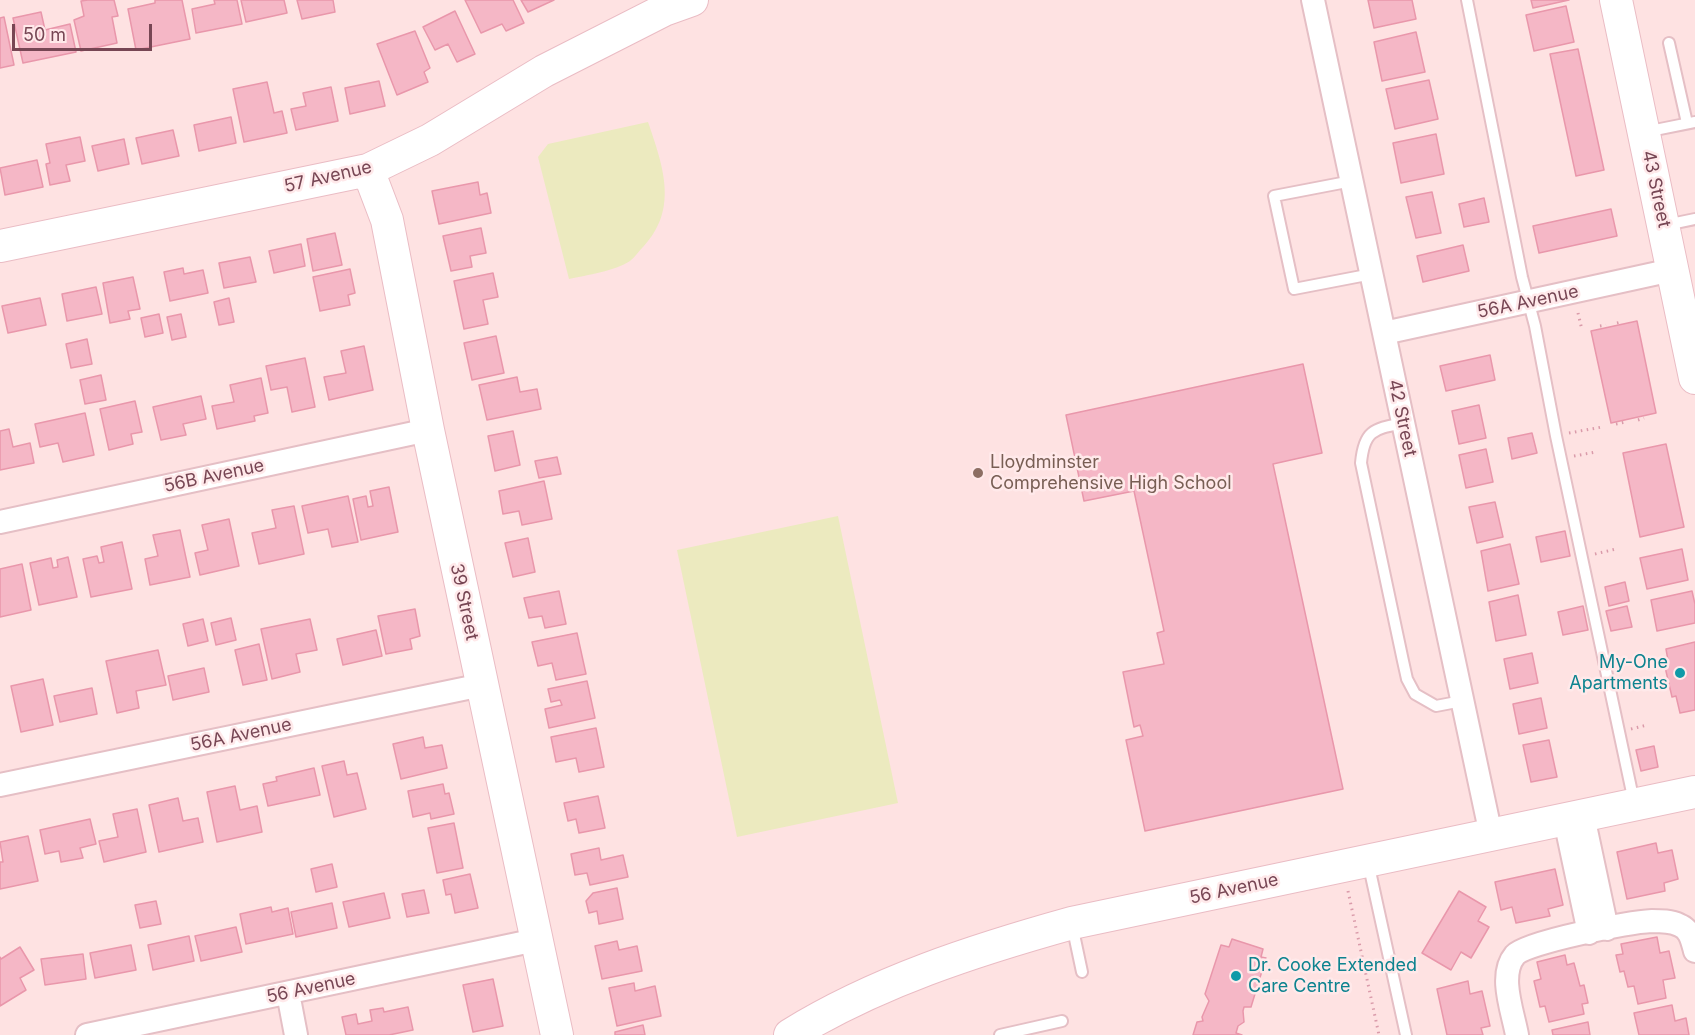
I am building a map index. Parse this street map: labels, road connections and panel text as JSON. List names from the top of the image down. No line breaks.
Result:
{"streets":{"street":["57 Avenue","43 Street","56A Avenue","42 Street","56B Avenue","39 Street","56 Avenue"]},"crossings":[["57 Avenue","39 Street"],["43 Street","56A Avenue"],["56A Avenue","42 Street"],["56A Avenue","39 Street"],["42 Street","56 Avenue"],["56B Avenue","39 Street"],["39 Street","56 Avenue"]],"places":["Lloydminster Comprehensive High School","My-One Apartments","Dr. Cooke Extended Care Centre"],"scale_bar":"50 m"}
